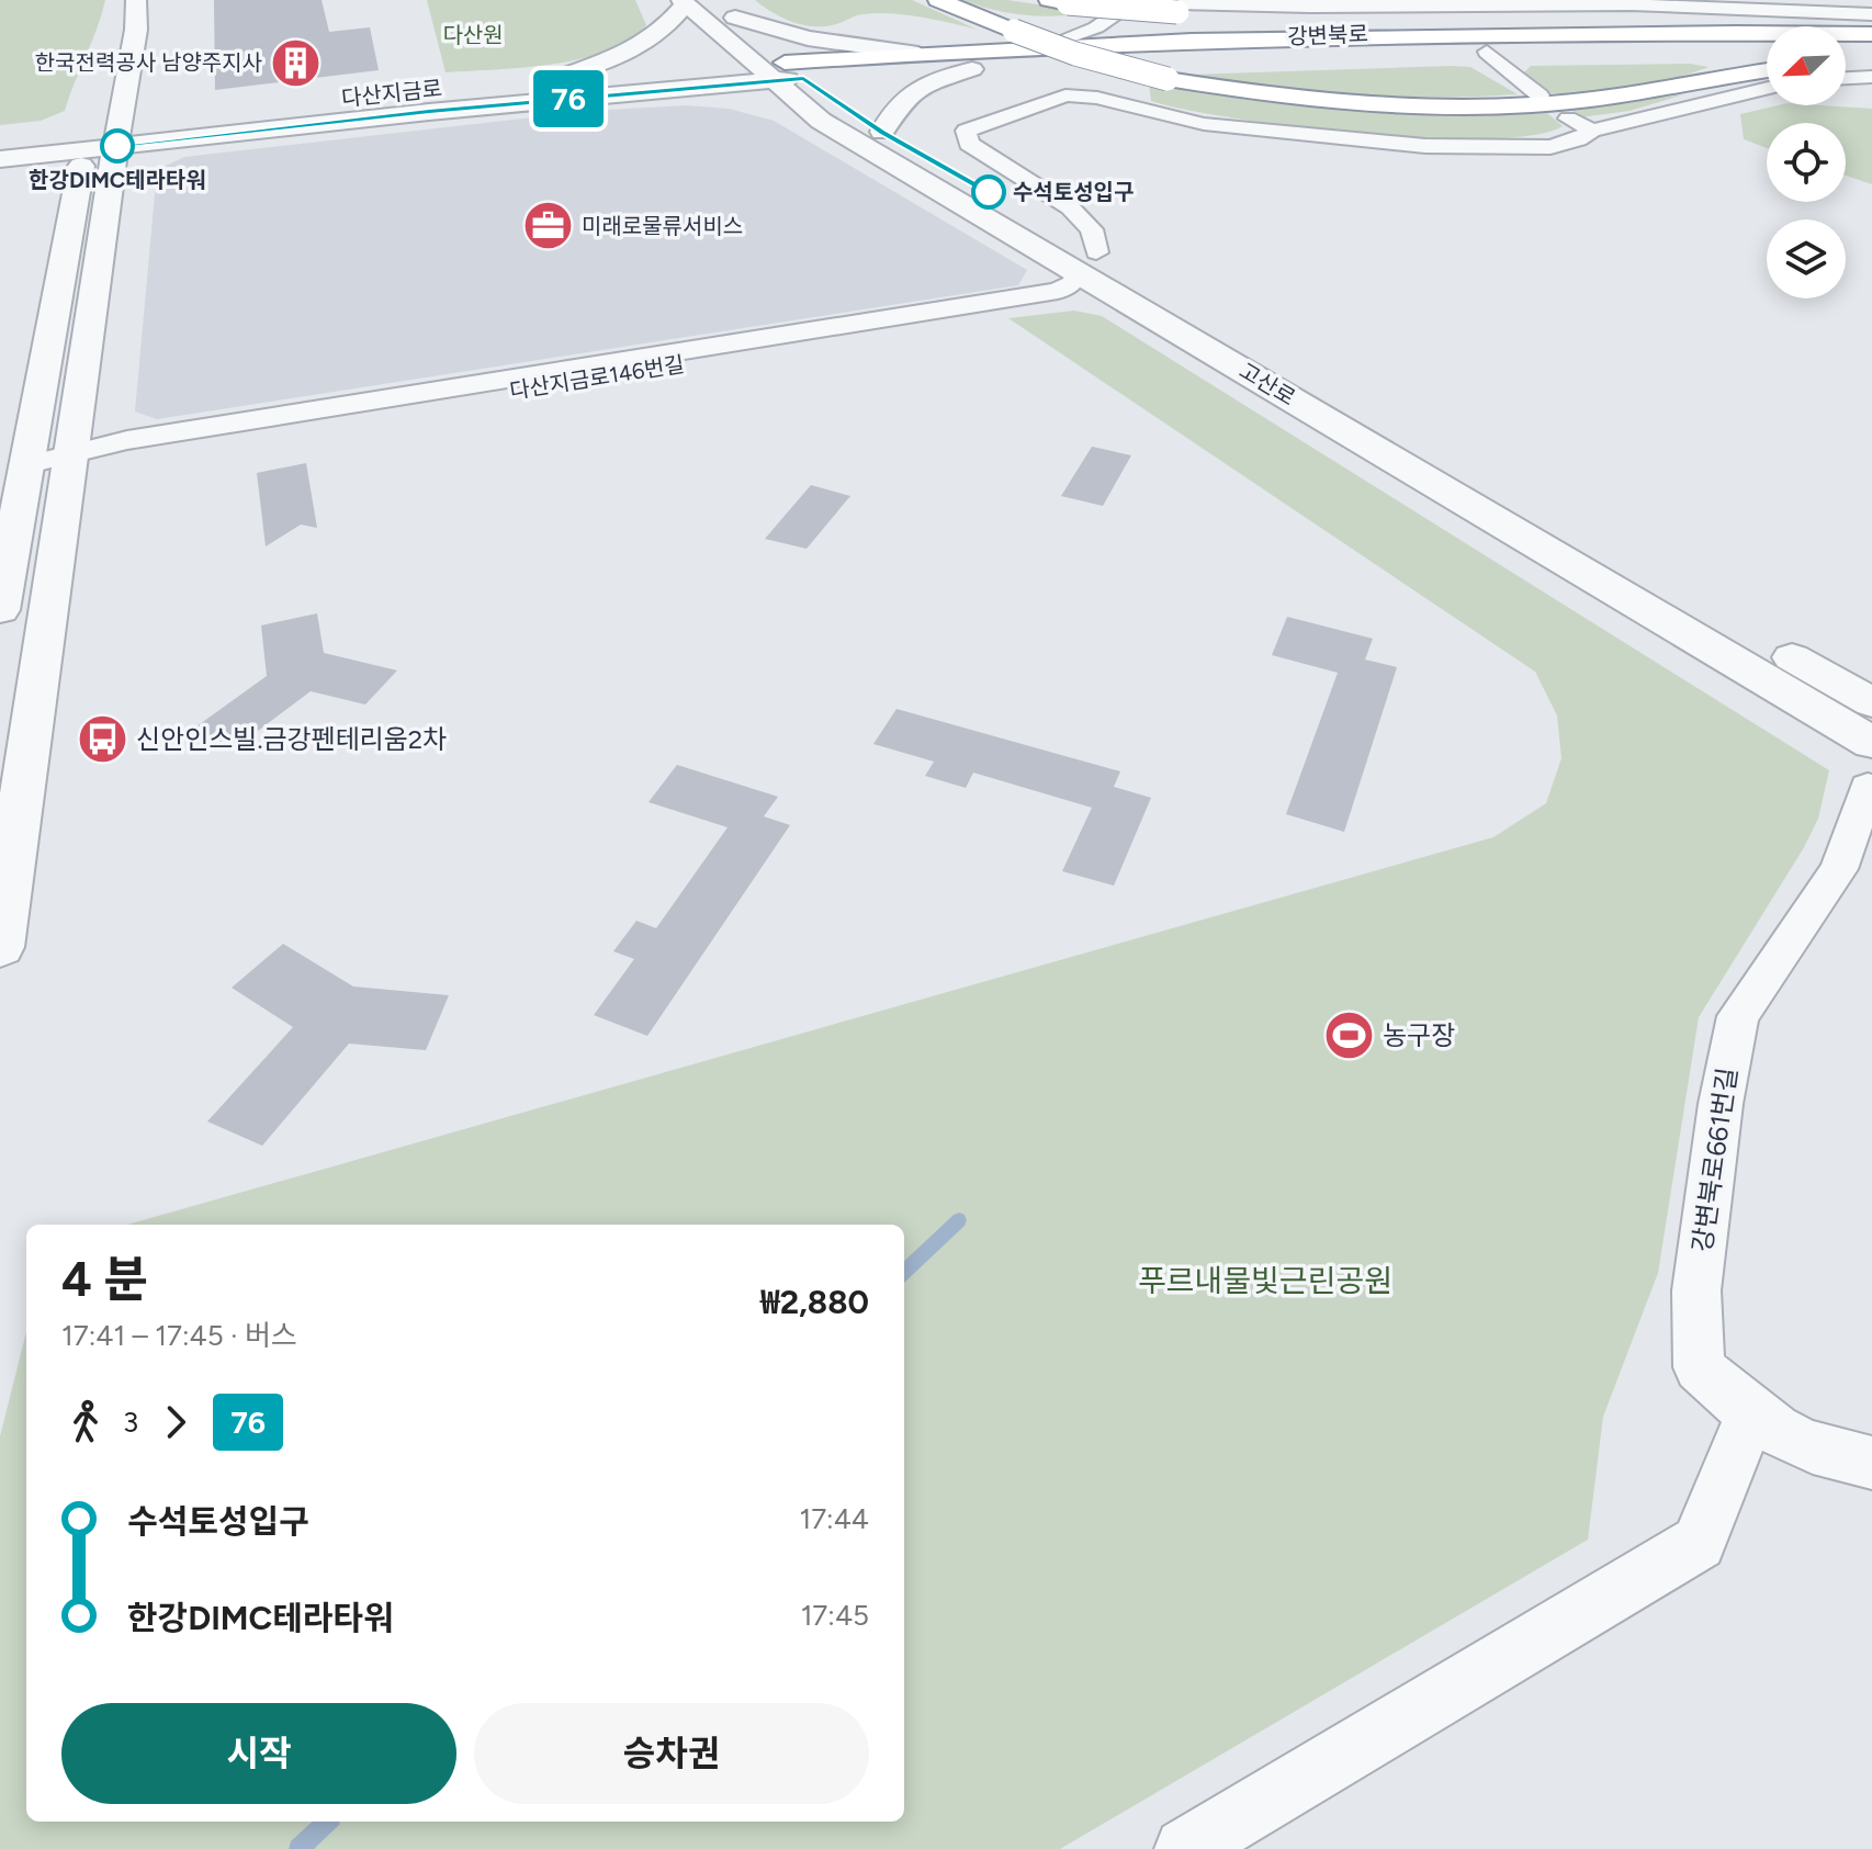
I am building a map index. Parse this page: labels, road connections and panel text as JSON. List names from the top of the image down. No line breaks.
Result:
{"streets":{"highway":["강변북로"],"street":["다산지금로","다산지금로146번길","고산로","강변북로661번길"]},"crossings":[["강변북로","다산지금로"],["강변북로","고산로"],["다산지금로","고산로"],["다산지금로146번길","고산로"]],"parks":["다산원","푸르내물빛근린공원"],"places":{"building":["한국전력공사 남양주지사"],"other":["한강DIMC테라타워","수석토성입구"],"office":["미래로물류서비스"],"bus stop":["신안인스빌.금강펜테리움2차"],"sports":["농구장"]},"lines":["bus line 76"],"north":"bottom left","page":{"on_map":"76","heading":["4 분","17:41 – 17:45 · 버스","₩2,880"],"legs":["3","76"],"list":[{"name":"수석토성입구","value":"17:44"},{"name":"한강DIMC테라타워","value":"17:45"}],"buttons":["시작","승차권"]}}
